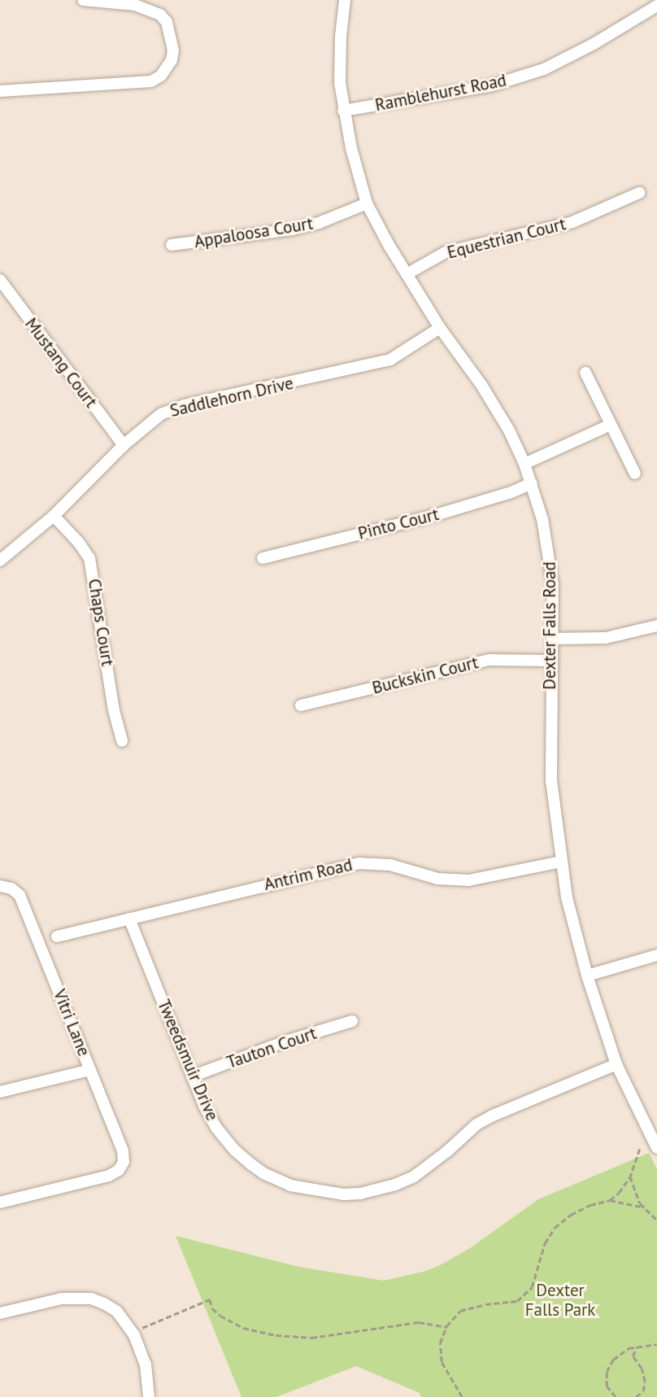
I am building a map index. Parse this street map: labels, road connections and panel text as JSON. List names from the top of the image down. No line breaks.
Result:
{"streets":{"street":["Ramblehurst Road","Appaloosa Court","Equestrian Court","Mustang Court","Saddlehorn Drive","Pinto Court","Chaps Court","Dexter Falls Road","Buckskin Court","Antrim Road","Vitri Lane","Tauton Court","Tweedsmuir Drive"]},"crossings":[["Ramblehurst Road","Dexter Falls Road"],["Appaloosa Court","Dexter Falls Road"],["Equestrian Court","Dexter Falls Road"],["Mustang Court","Saddlehorn Drive"],["Saddlehorn Drive","Chaps Court"],["Saddlehorn Drive","Dexter Falls Road"],["Pinto Court","Dexter Falls Road"],["Dexter Falls Road","Buckskin Court"],["Dexter Falls Road","Antrim Road"],["Dexter Falls Road","Tweedsmuir Drive"],["Antrim Road","Tweedsmuir Drive"],["Tauton Court","Tweedsmuir Drive"]],"parks":["Dexter Falls Park"]}
